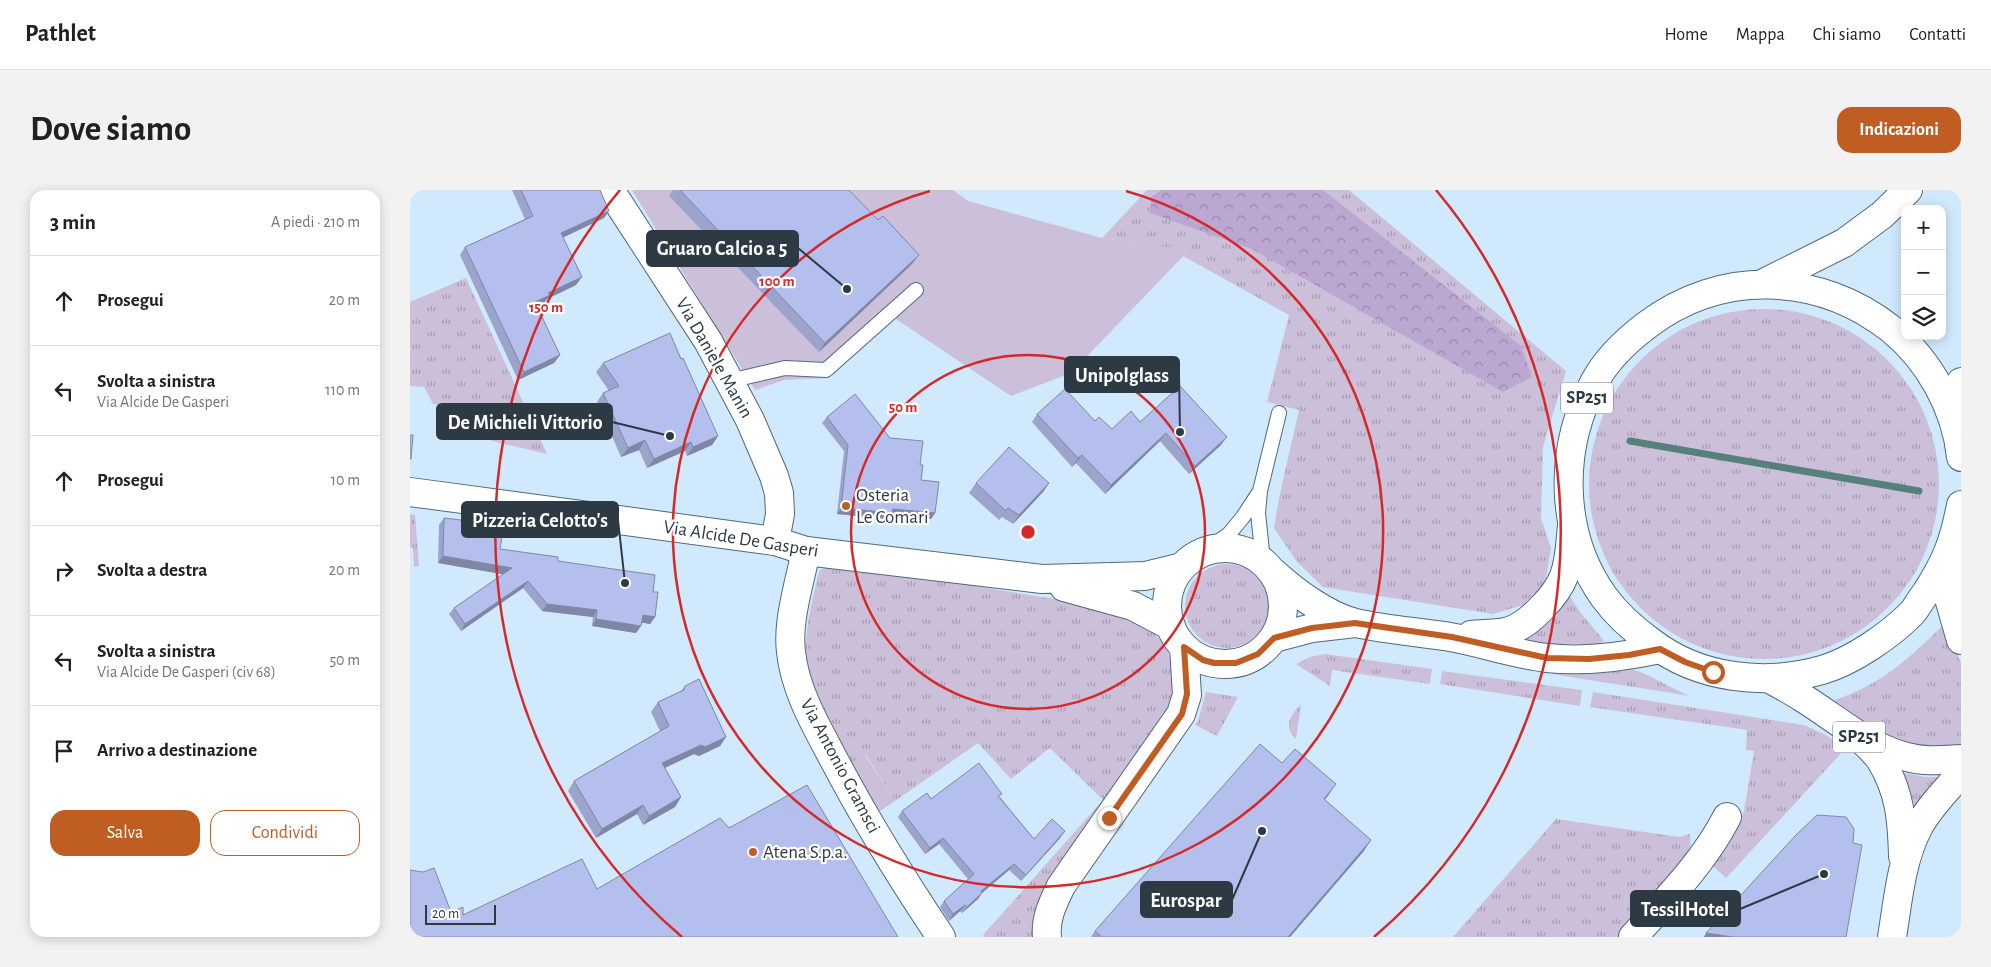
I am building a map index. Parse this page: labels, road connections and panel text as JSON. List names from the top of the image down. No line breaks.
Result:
{"streets":{"main road":["Via Daniele Manin","SP251","Via Alcide De Gasperi","Via Antonio Gramsci"]},"crossings":[["Via Daniele Manin","Via Alcide De Gasperi"],["Via Alcide De Gasperi","Via Antonio Gramsci"]],"places":["Gruaro Calcio a 5","Unipolglass","De Michieli Vittorio","Osteria Le Comari","Pizzeria Celotto's","Eurospar","Atena S.p.a.","TessilHotel"],"scale_bar":"20 m","page":{"header":"Pathlet","nav":["Home","Mappa","Chi siamo","Contatti"],"buttons":["Indicazioni",["Salva","Condividi"]],"title":"Dove siamo","heading":["3 min","A piedi · 210 m"],"map_buttons":["+","−"],"list":[["Prosegui","20 m"],["Svolta a sinistra","Via Alcide De Gasperi","110 m"],["Prosegui","10 m"],["Svolta a destra","20 m"],["Svolta a sinistra","Via Alcide De Gasperi (civ 68)","50 m"],"Arrivo a destinazione"],"scale":"20 m"},"rings":["100 m","150 m","50 m"]}
